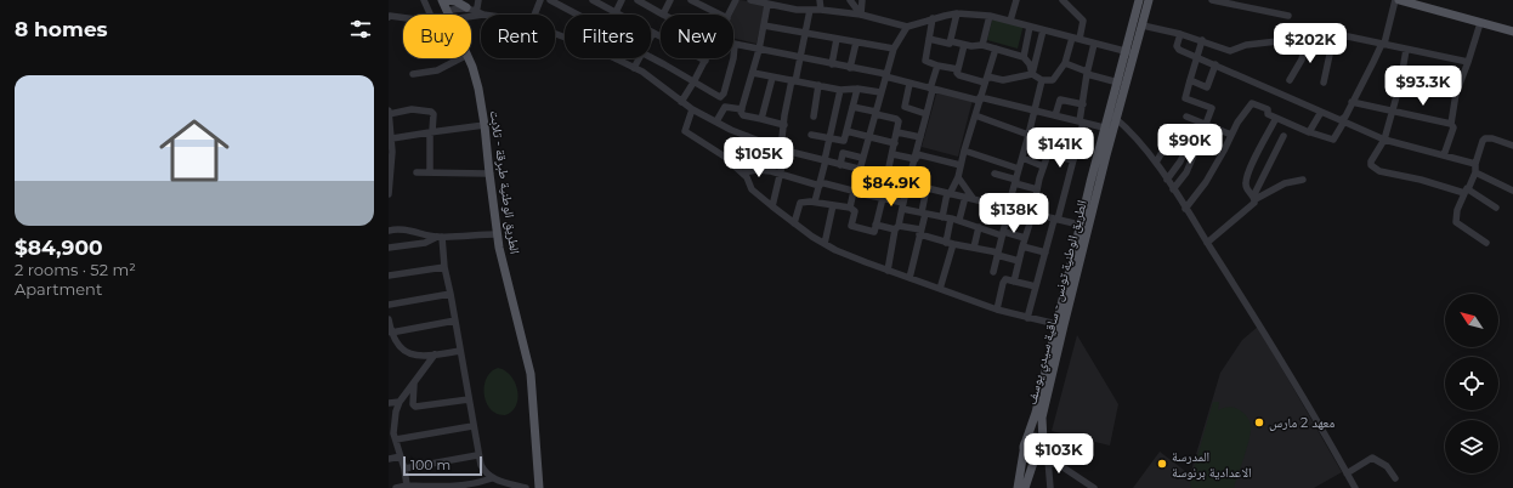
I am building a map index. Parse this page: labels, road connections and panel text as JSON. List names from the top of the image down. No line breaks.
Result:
{"streets":{"main road":["الطريق الوطنية طبرقة - تلابت","الطريق الوطنية تونس - ساقية سيدي يوسف"]},"places":["معهد 2 مارس","المدرسة الاعدادية برنوسة"],"scale_bar":"100 m","north":"top left","page":{"heading":"8 homes","chip":["Buy","Rent","Filters","New"],"price":["$202K","$93.3K","$90K","$141K","$105K","$84.9K","$138K","$103K"],"list":[{"name":"$84,900","note":"2 rooms · 52 m² · Apartment"}],"scale":"100 m"}}
